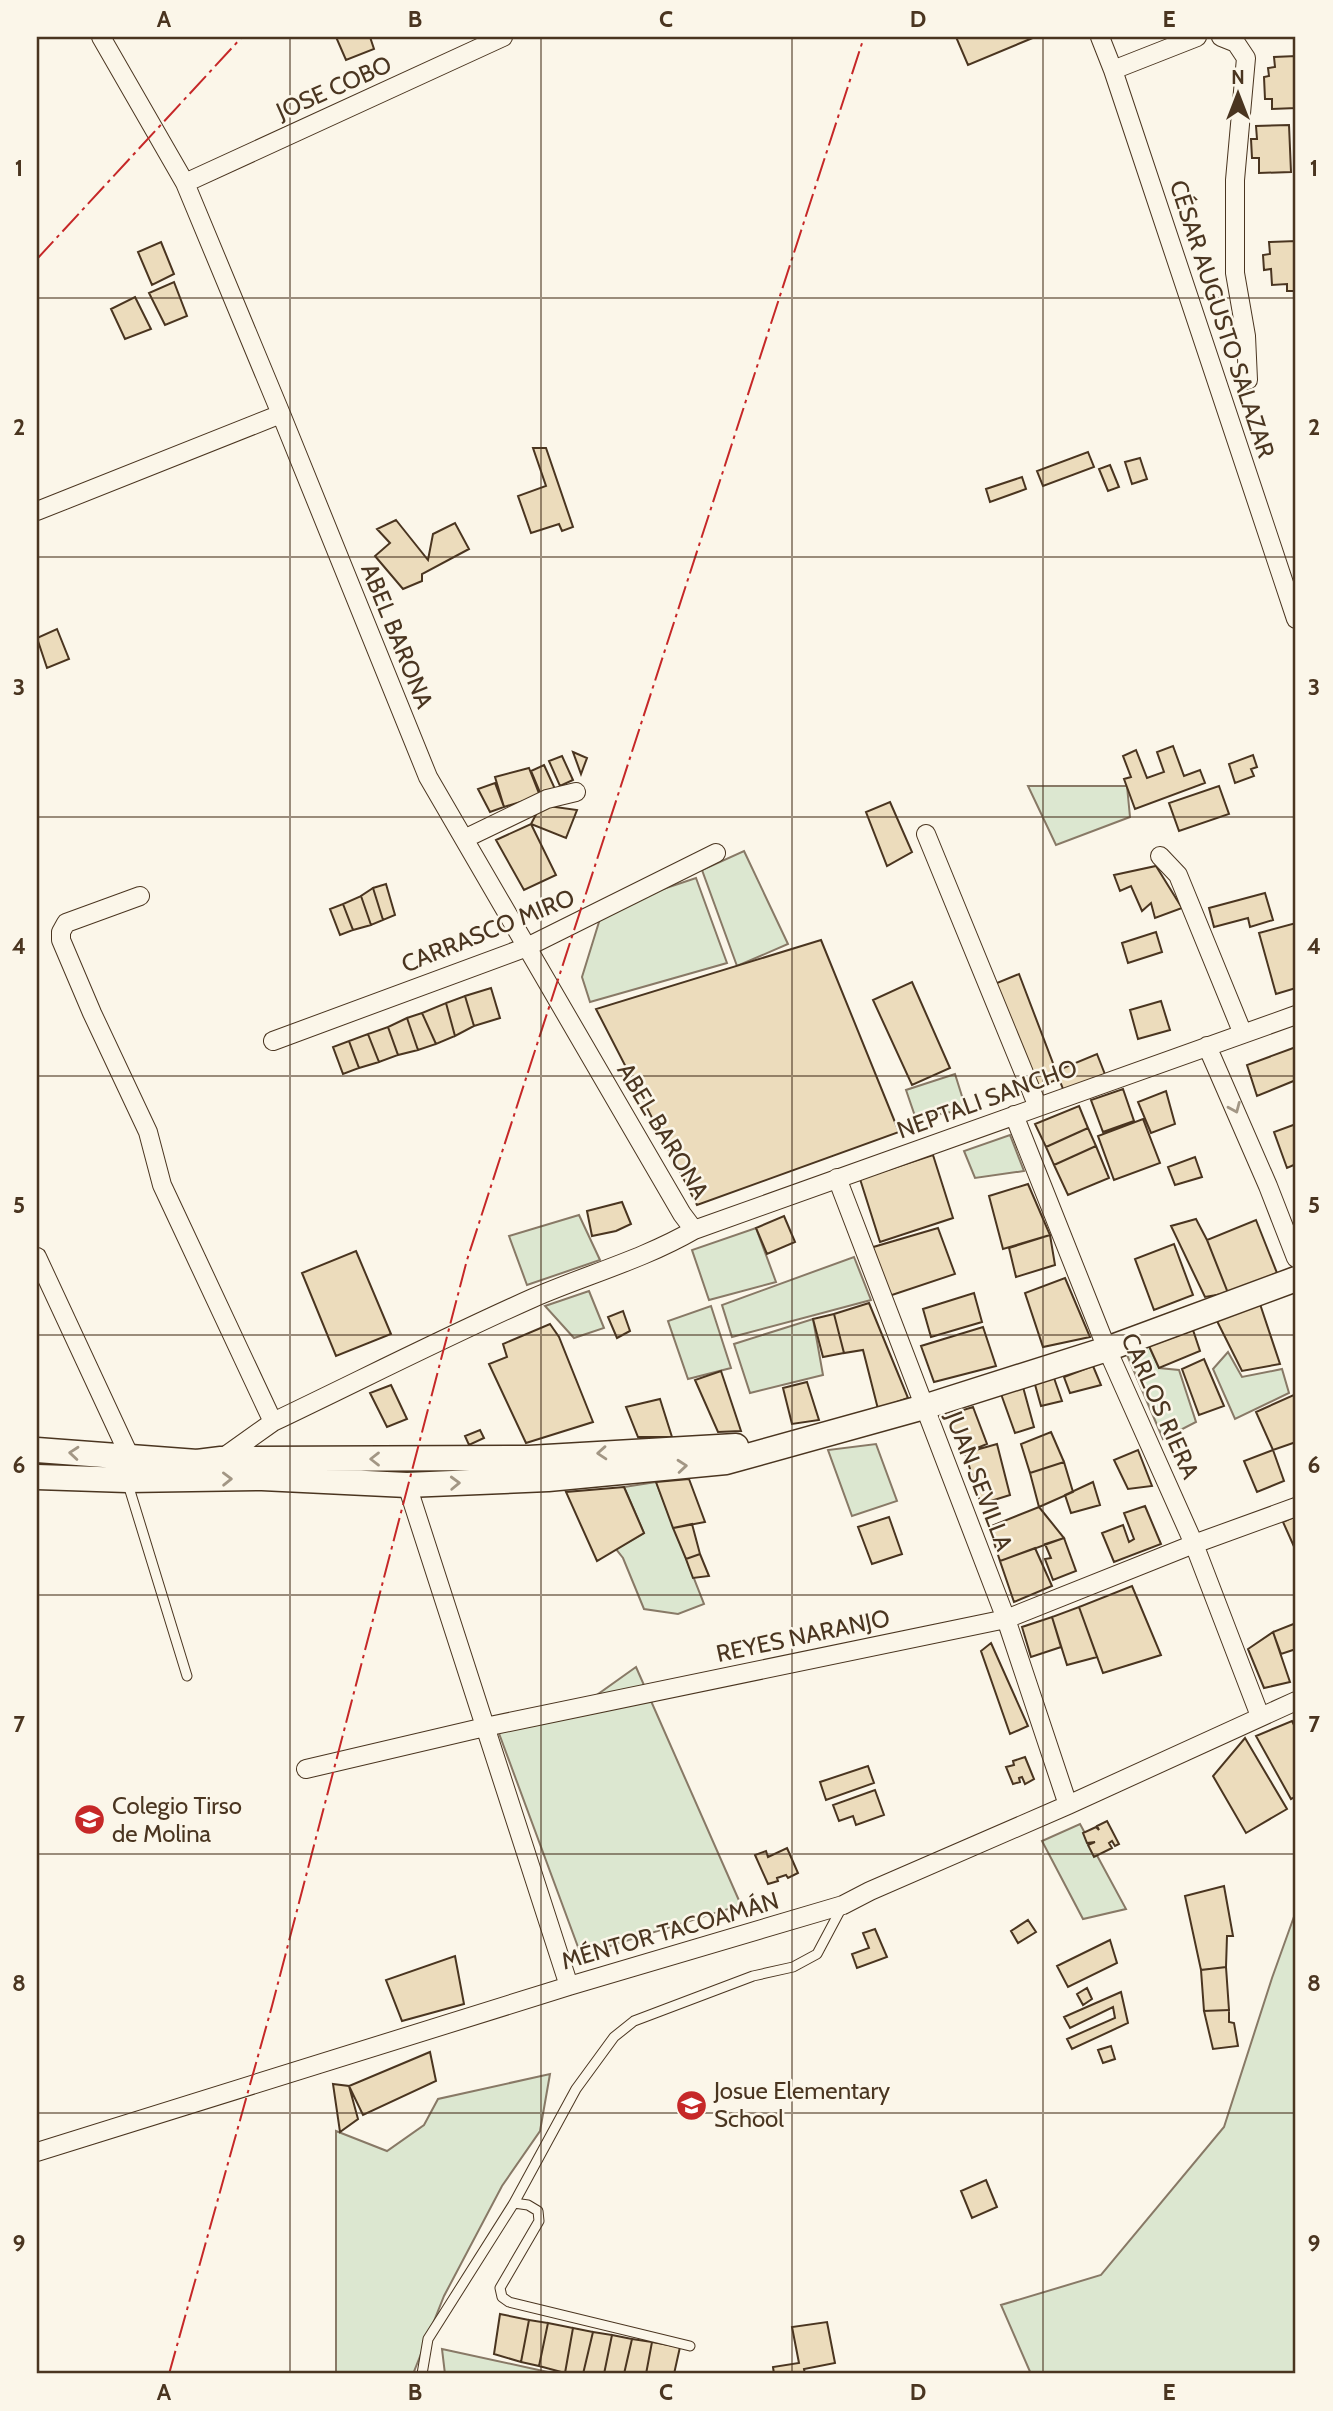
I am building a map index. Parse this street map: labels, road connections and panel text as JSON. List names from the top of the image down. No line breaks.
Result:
{"streets":{"street":["JOSE COBO","CÉSAR AUGUSTO SALAZAR","ABEL BARONA","CARRASCO MIRO","NEPTALI SANCHO","CARLOS RIERA","JUAN SEVILLA","REYES NARANJO","MÉNTOR TACOAMÁN"]},"crossings":[["JOSE COBO","ABEL BARONA"],["ABEL BARONA","CARRASCO MIRO"],["ABEL BARONA","NEPTALI SANCHO"],["NEPTALI SANCHO","CARLOS RIERA"],["NEPTALI SANCHO","JUAN SEVILLA"],["CARLOS RIERA","REYES NARANJO"],["CARLOS RIERA","MÉNTOR TACOAMÁN"],["JUAN SEVILLA","REYES NARANJO"],["JUAN SEVILLA","MÉNTOR TACOAMÁN"]],"places":{"school or university":["Colegio Tirso de Molina","Josue Elementary School"]},"north":"top","grid":{"columns":["A","B","C","D","E"],"rows":["1","2","3","4","5","6","7","8","9"]}}
